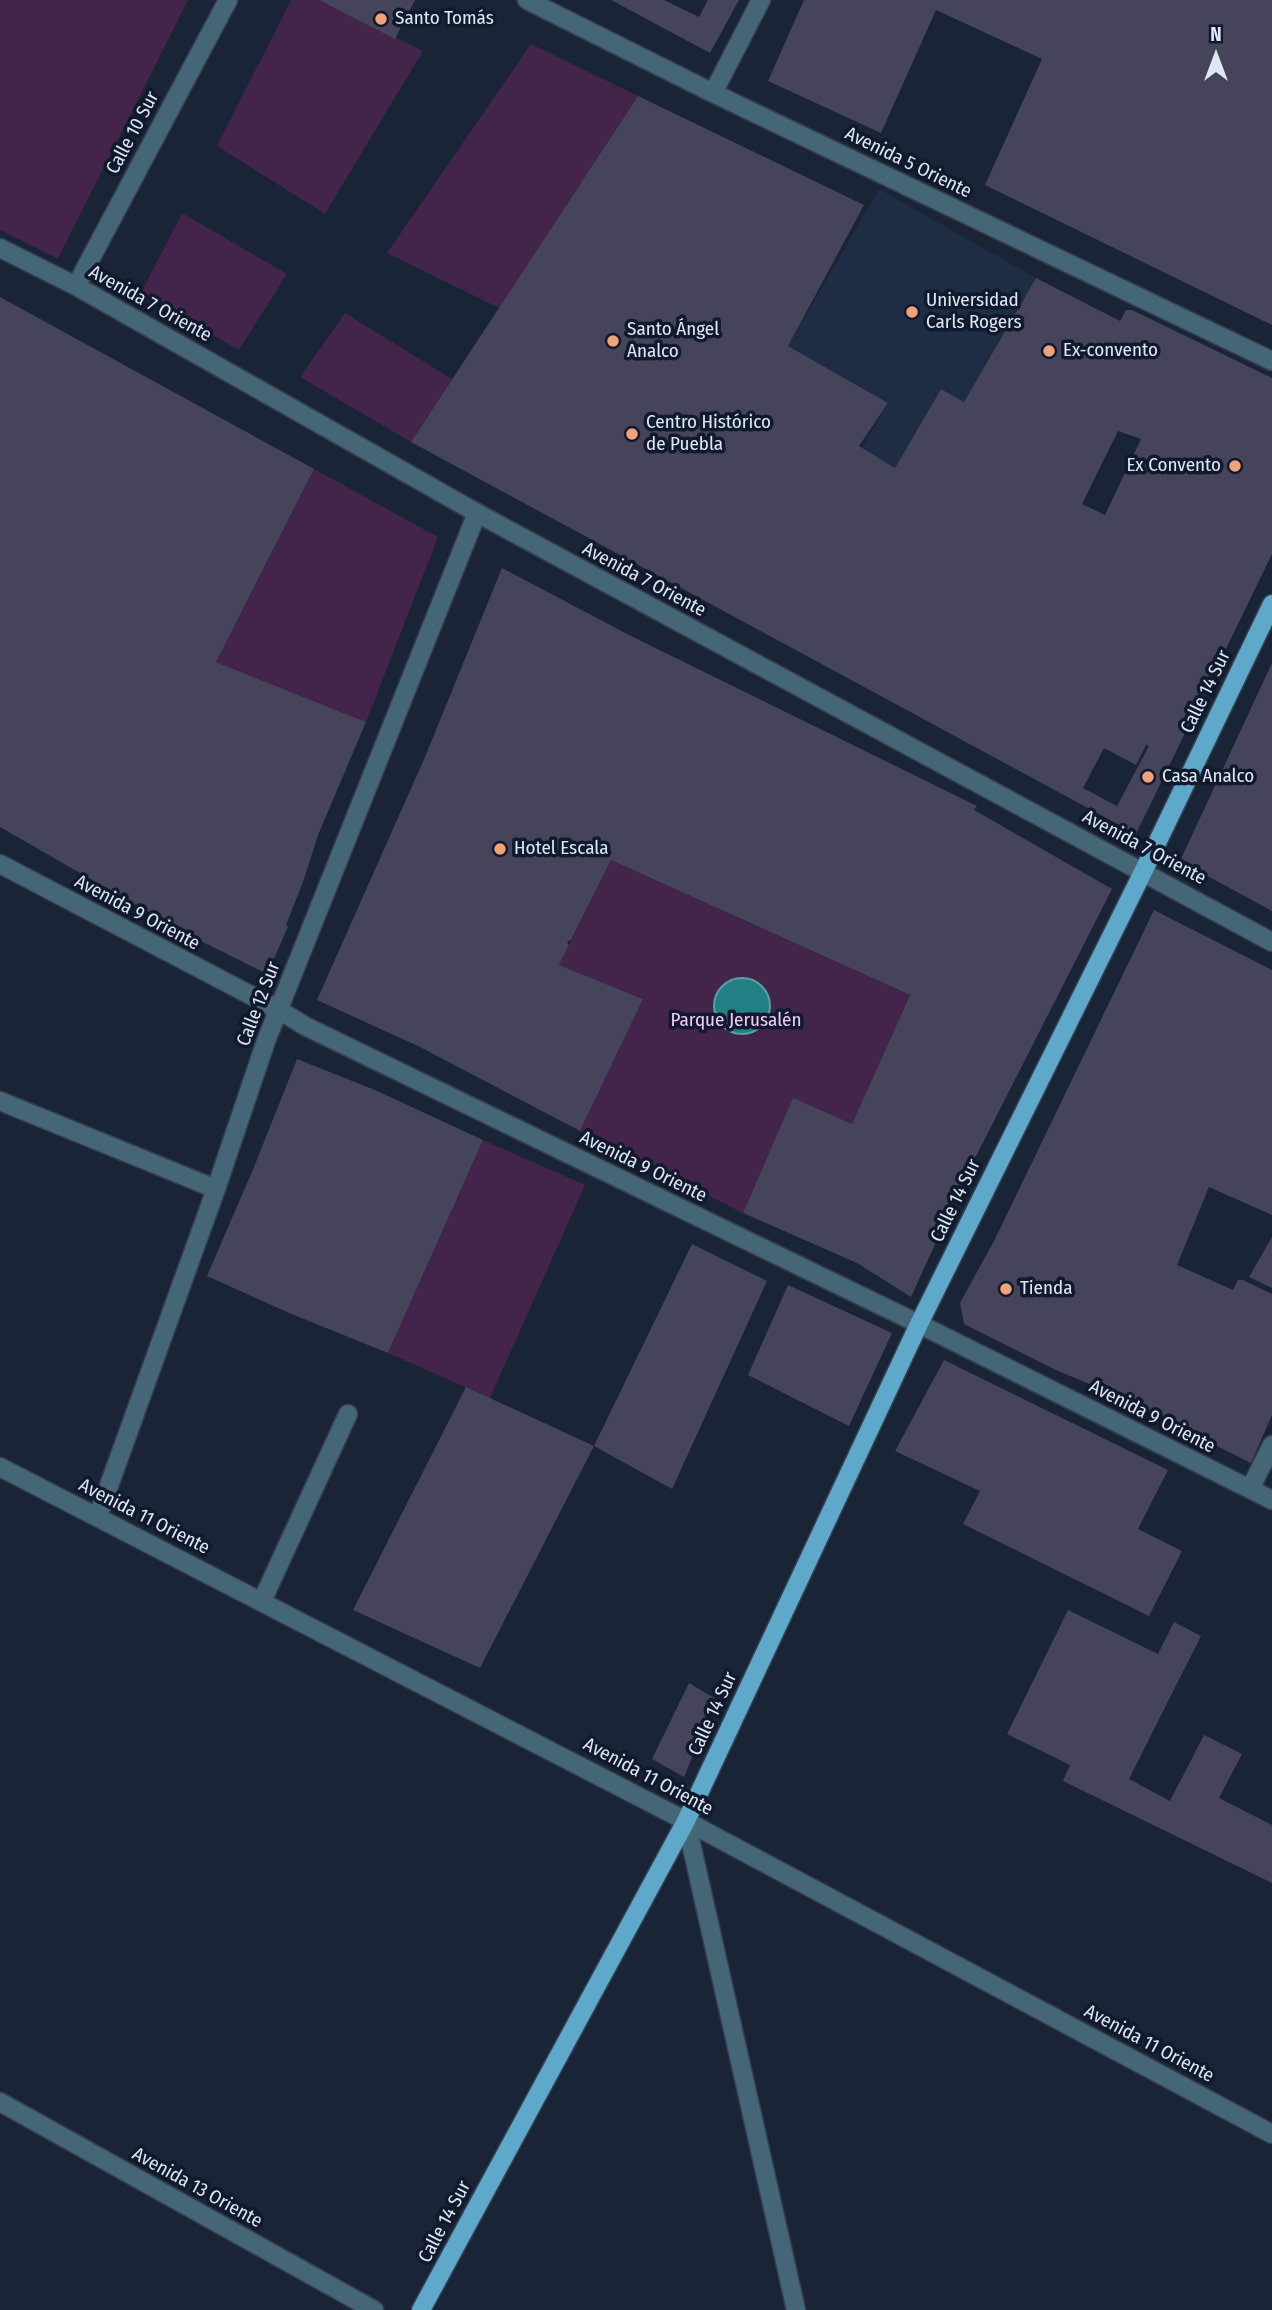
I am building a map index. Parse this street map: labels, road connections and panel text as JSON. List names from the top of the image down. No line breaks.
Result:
{"streets":{"main road":["Calle 14 Sur"],"street":["Calle 10 Sur","Avenida 5 Oriente","Avenida 7 Oriente","Avenida 9 Oriente","Calle 12 Sur","Avenida 11 Oriente","Avenida 13 Oriente"]},"crossings":[["Calle 10 Sur","Avenida 7 Oriente"],["Avenida 7 Oriente","Calle 14 Sur"],["Avenida 7 Oriente","Calle 12 Sur"],["Calle 14 Sur","Avenida 9 Oriente"],["Calle 14 Sur","Avenida 11 Oriente"],["Avenida 9 Oriente","Calle 12 Sur"],["Calle 12 Sur","Avenida 11 Oriente"]],"parks":["Parque Jerusalén"],"places":["Santo Tomás","Universidad Carls Rogers","Santo Ángel Analco","Ex-convento","Centro Histórico de Puebla","Ex Convento","Casa Analco","Hotel Escala","Tienda"],"north":"top"}
